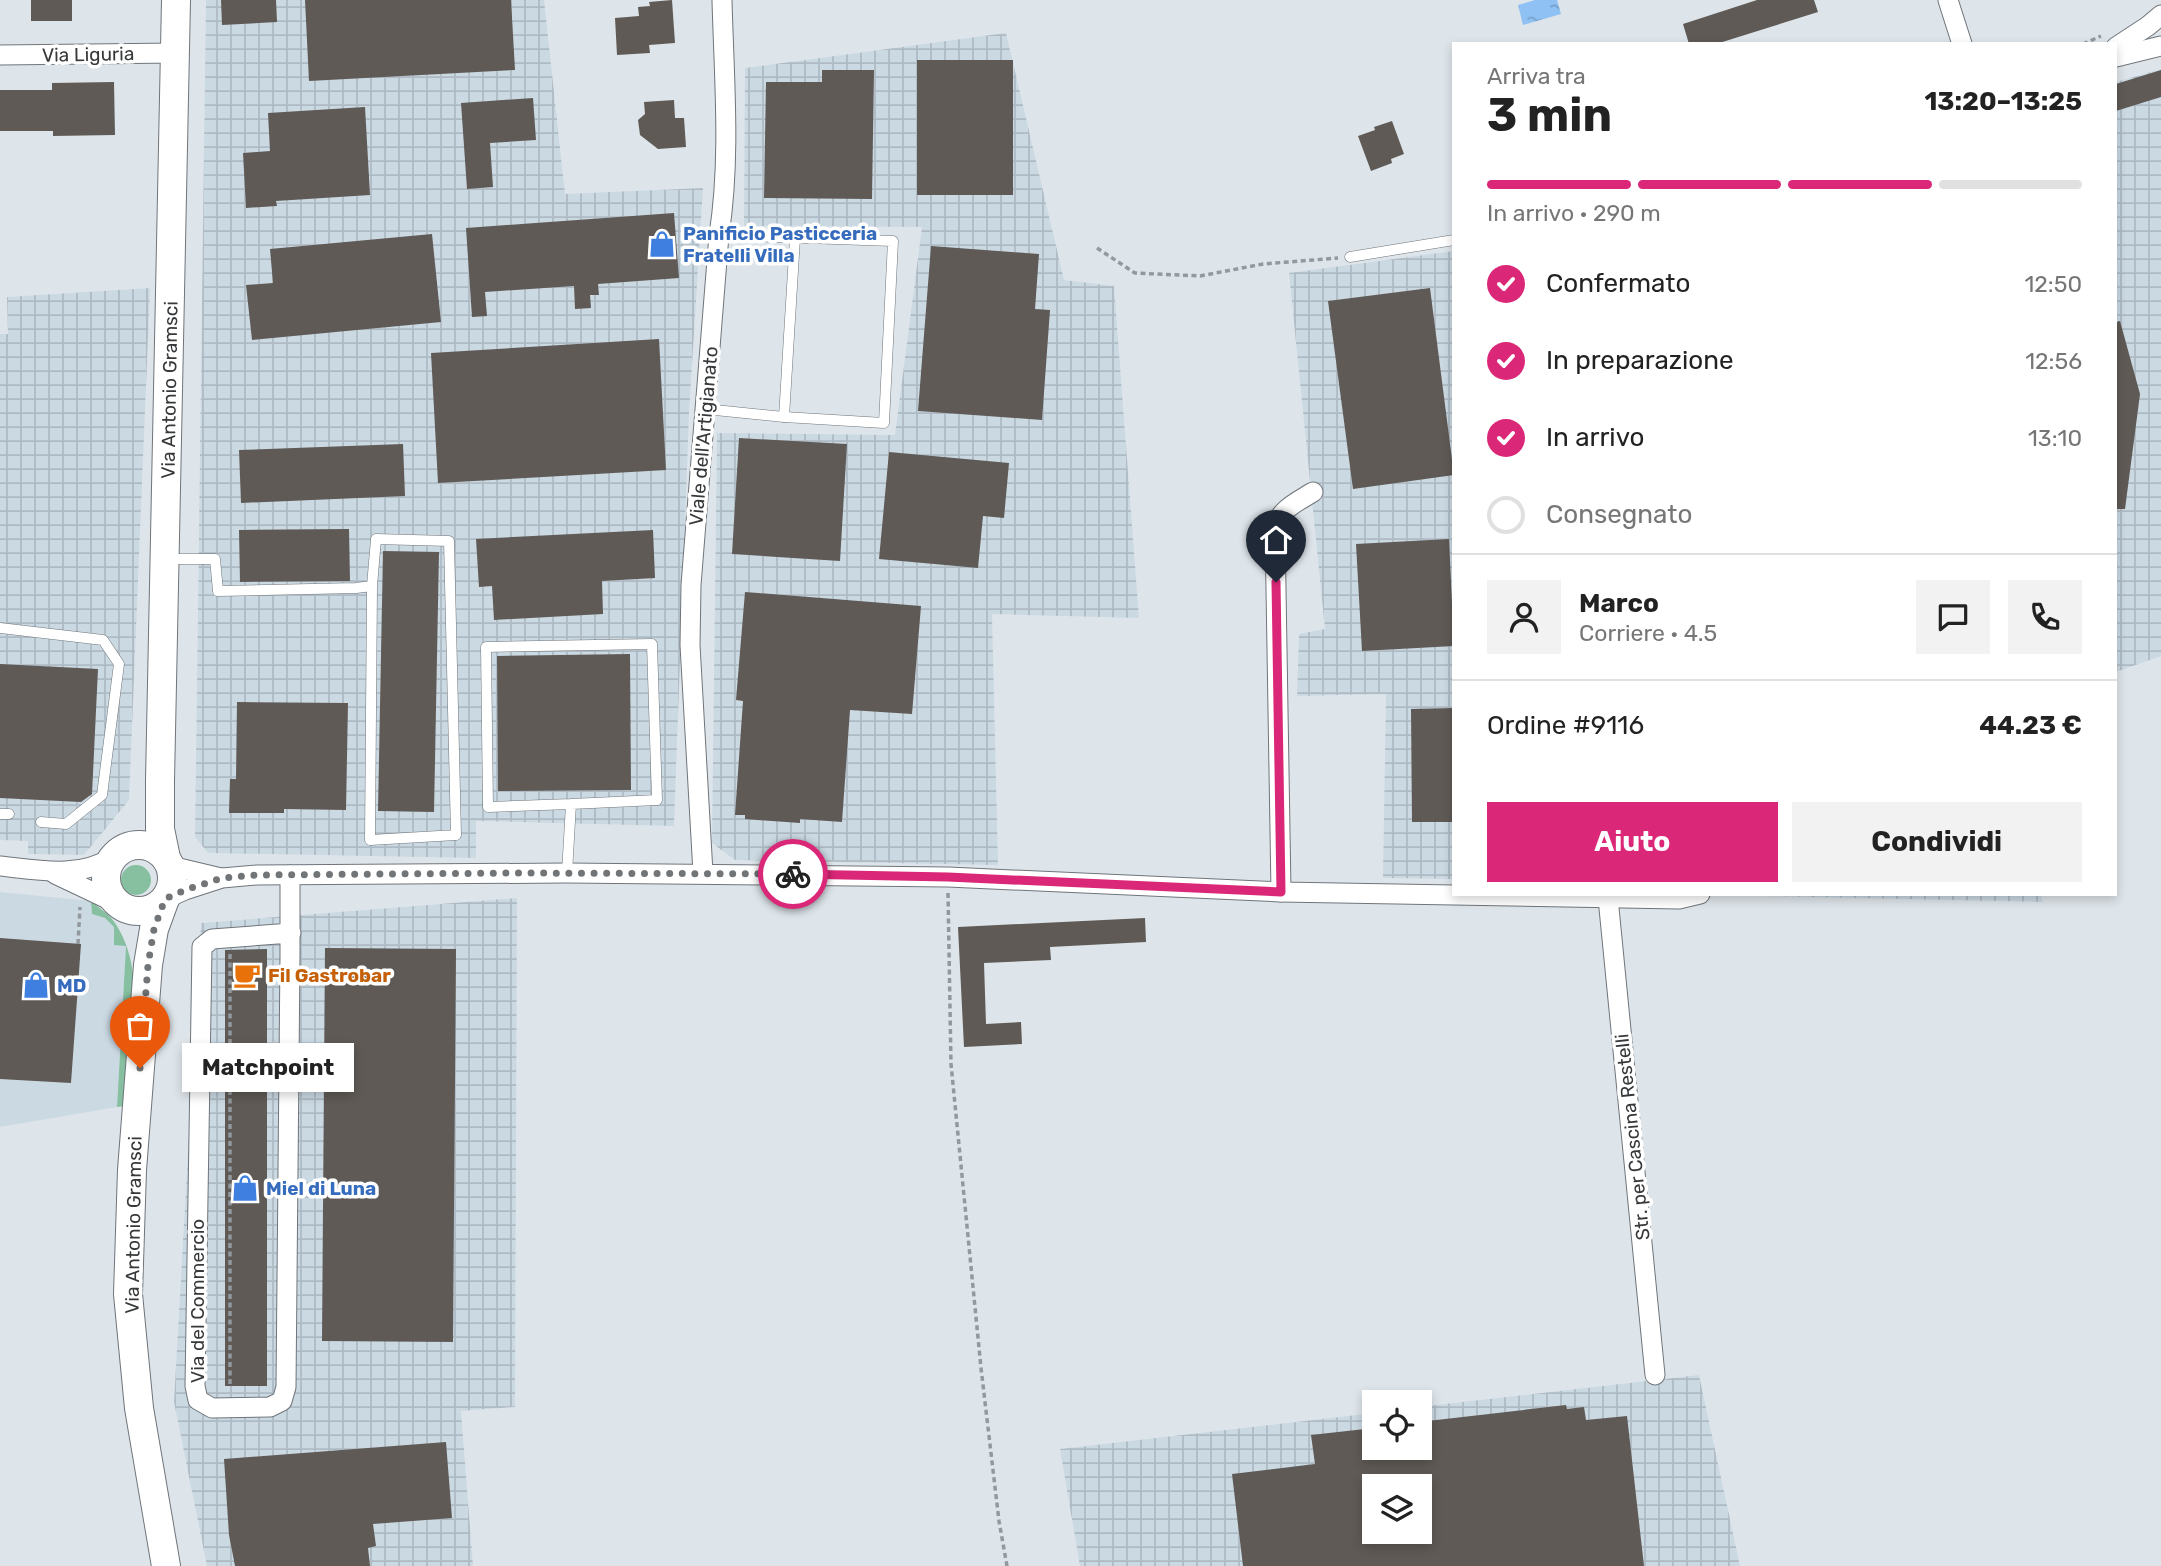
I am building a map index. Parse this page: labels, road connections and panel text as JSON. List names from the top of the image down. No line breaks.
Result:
{"streets":{"street":["Via Liguria","Via Antonio Gramsci","Viale dell'Artigianato","Str. per Cascina Restelli","Via del Commercio"]},"crossings":[["Via Liguria","Via Antonio Gramsci"]],"places":{"shop":["Panificio Pasticceria Fratelli Villa","MD","Miel di Luna"],"cafe":["Fil Gastrobar"],"other":["Matchpoint"]},"page":{"heading":["3 min","Arriva tra","13:20–13:25"],"panel":["Marco","Corriere · 4.5","Ordine #9116","44.23 €"],"bar":"In arrivo · 290 m","list":[["Confermato","12:50"],["In preparazione","12:56"],["In arrivo","13:10"],"Consegnato"],"buttons":["Aiuto","Condividi"],"bubble":"Matchpoint"}}
